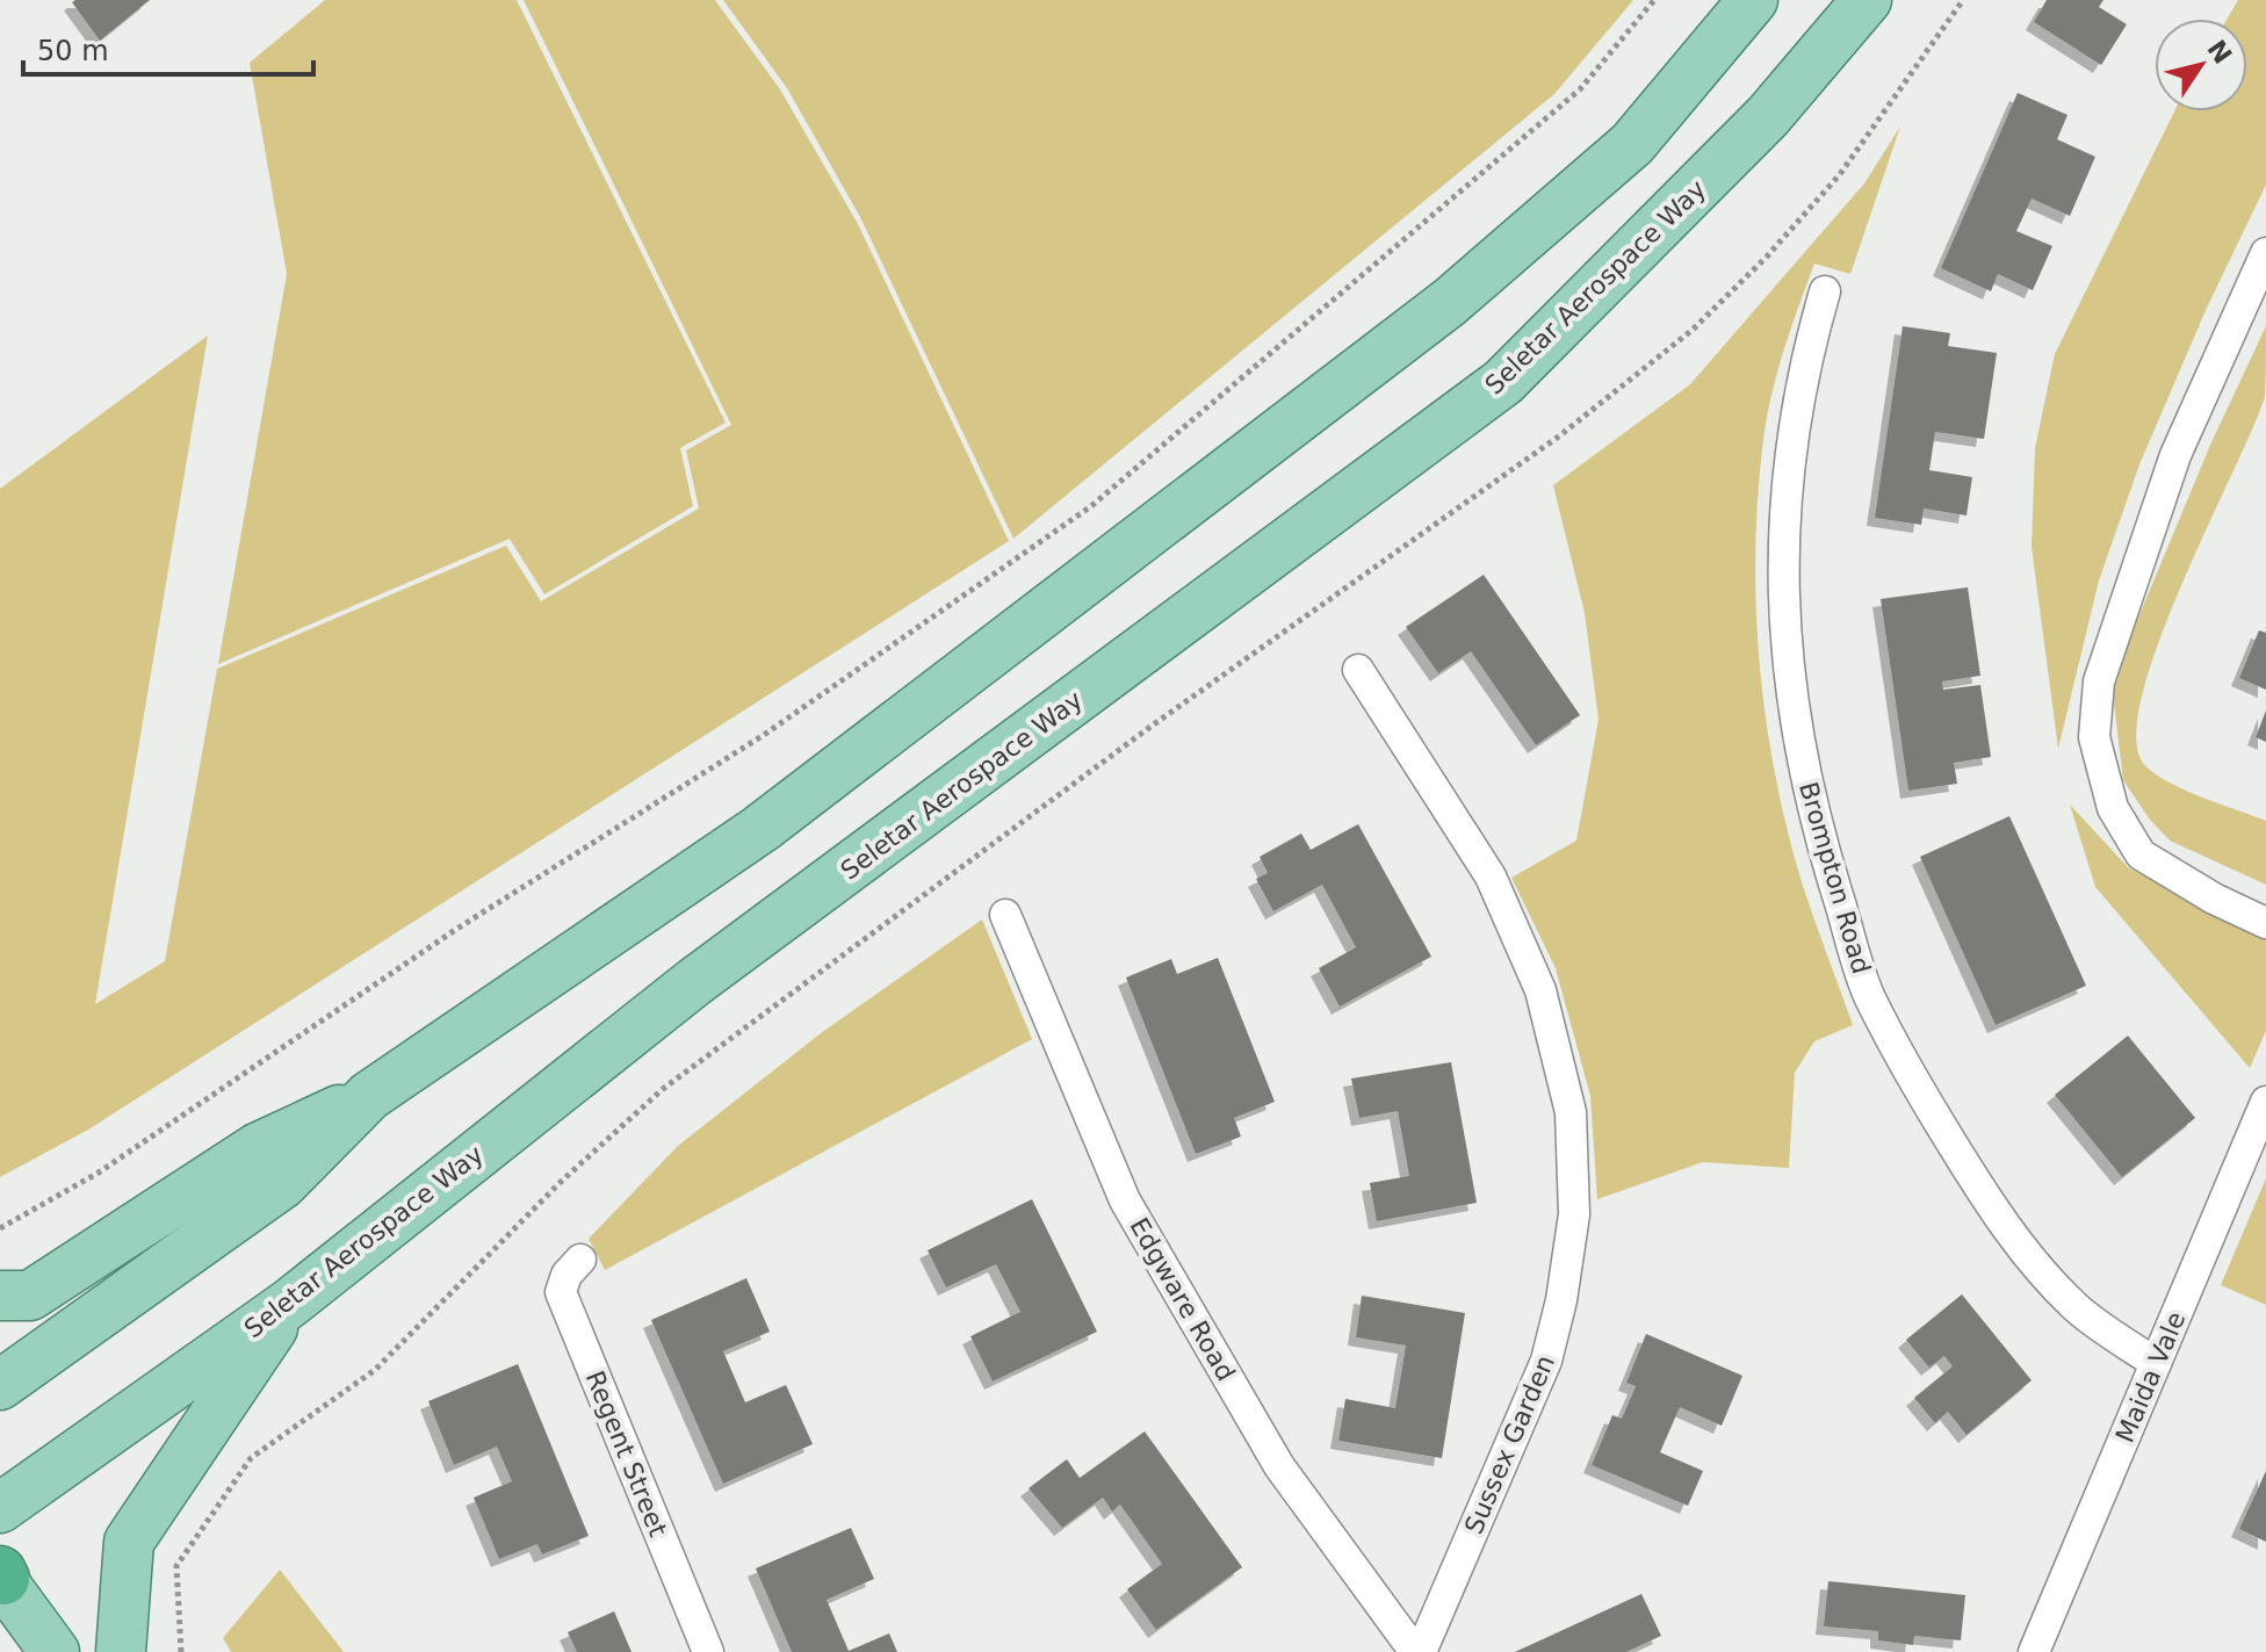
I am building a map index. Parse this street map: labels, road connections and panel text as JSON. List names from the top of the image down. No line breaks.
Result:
{"streets":{"main road":["Seletar Aerospace Way"],"street":["Brompton Road","Edgware Road","Maida Vale","Sussex Garden","Regent Street"]},"crossings":[["Brompton Road","Maida Vale"],["Edgware Road","Sussex Garden"]],"scale_bar":"50 m","north":"top right"}
